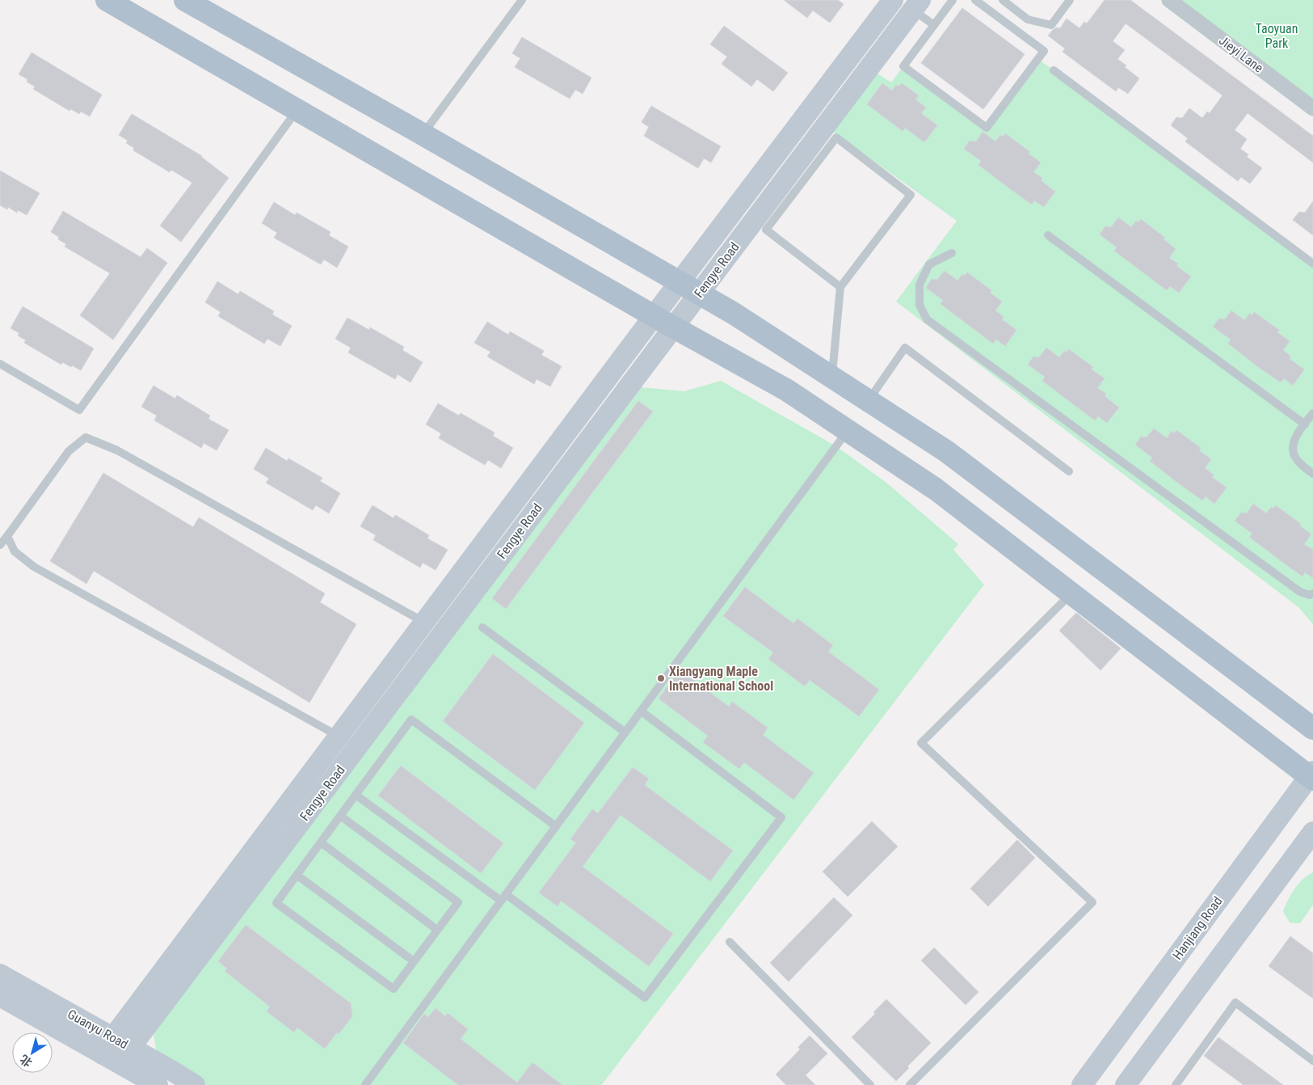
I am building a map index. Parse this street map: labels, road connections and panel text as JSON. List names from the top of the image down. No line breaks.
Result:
{"streets":{"street":["Jieyi Lane","Fengye Road","Hanjiang Road","Guanyu Road"]},"crossings":[["Fengye Road","Guanyu Road"]],"parks":["Taoyuan Park"],"places":["Xiangyang Maple International School"],"north":"bottom left"}
